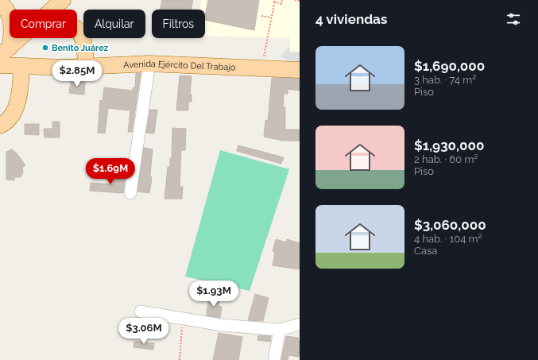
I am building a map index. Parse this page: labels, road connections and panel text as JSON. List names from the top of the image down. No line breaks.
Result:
{"streets":{"main road":["Avenida Ejército Del Trabajo"]},"places":["Benito Juárez"],"page":{"heading":"4 viviendas","chip":["Comprar","Alquilar","Filtros"],"list":[{"name":"$1,690,000","note":"3 hab. · 74 m² · Piso"},{"name":"$1,930,000","note":"2 hab. · 60 m² · Piso"},{"name":"$3,060,000","note":"4 hab. · 104 m² · Casa"}],"price":["$2.85M","$1.69M","$1.93M","$3.06M"]}}
